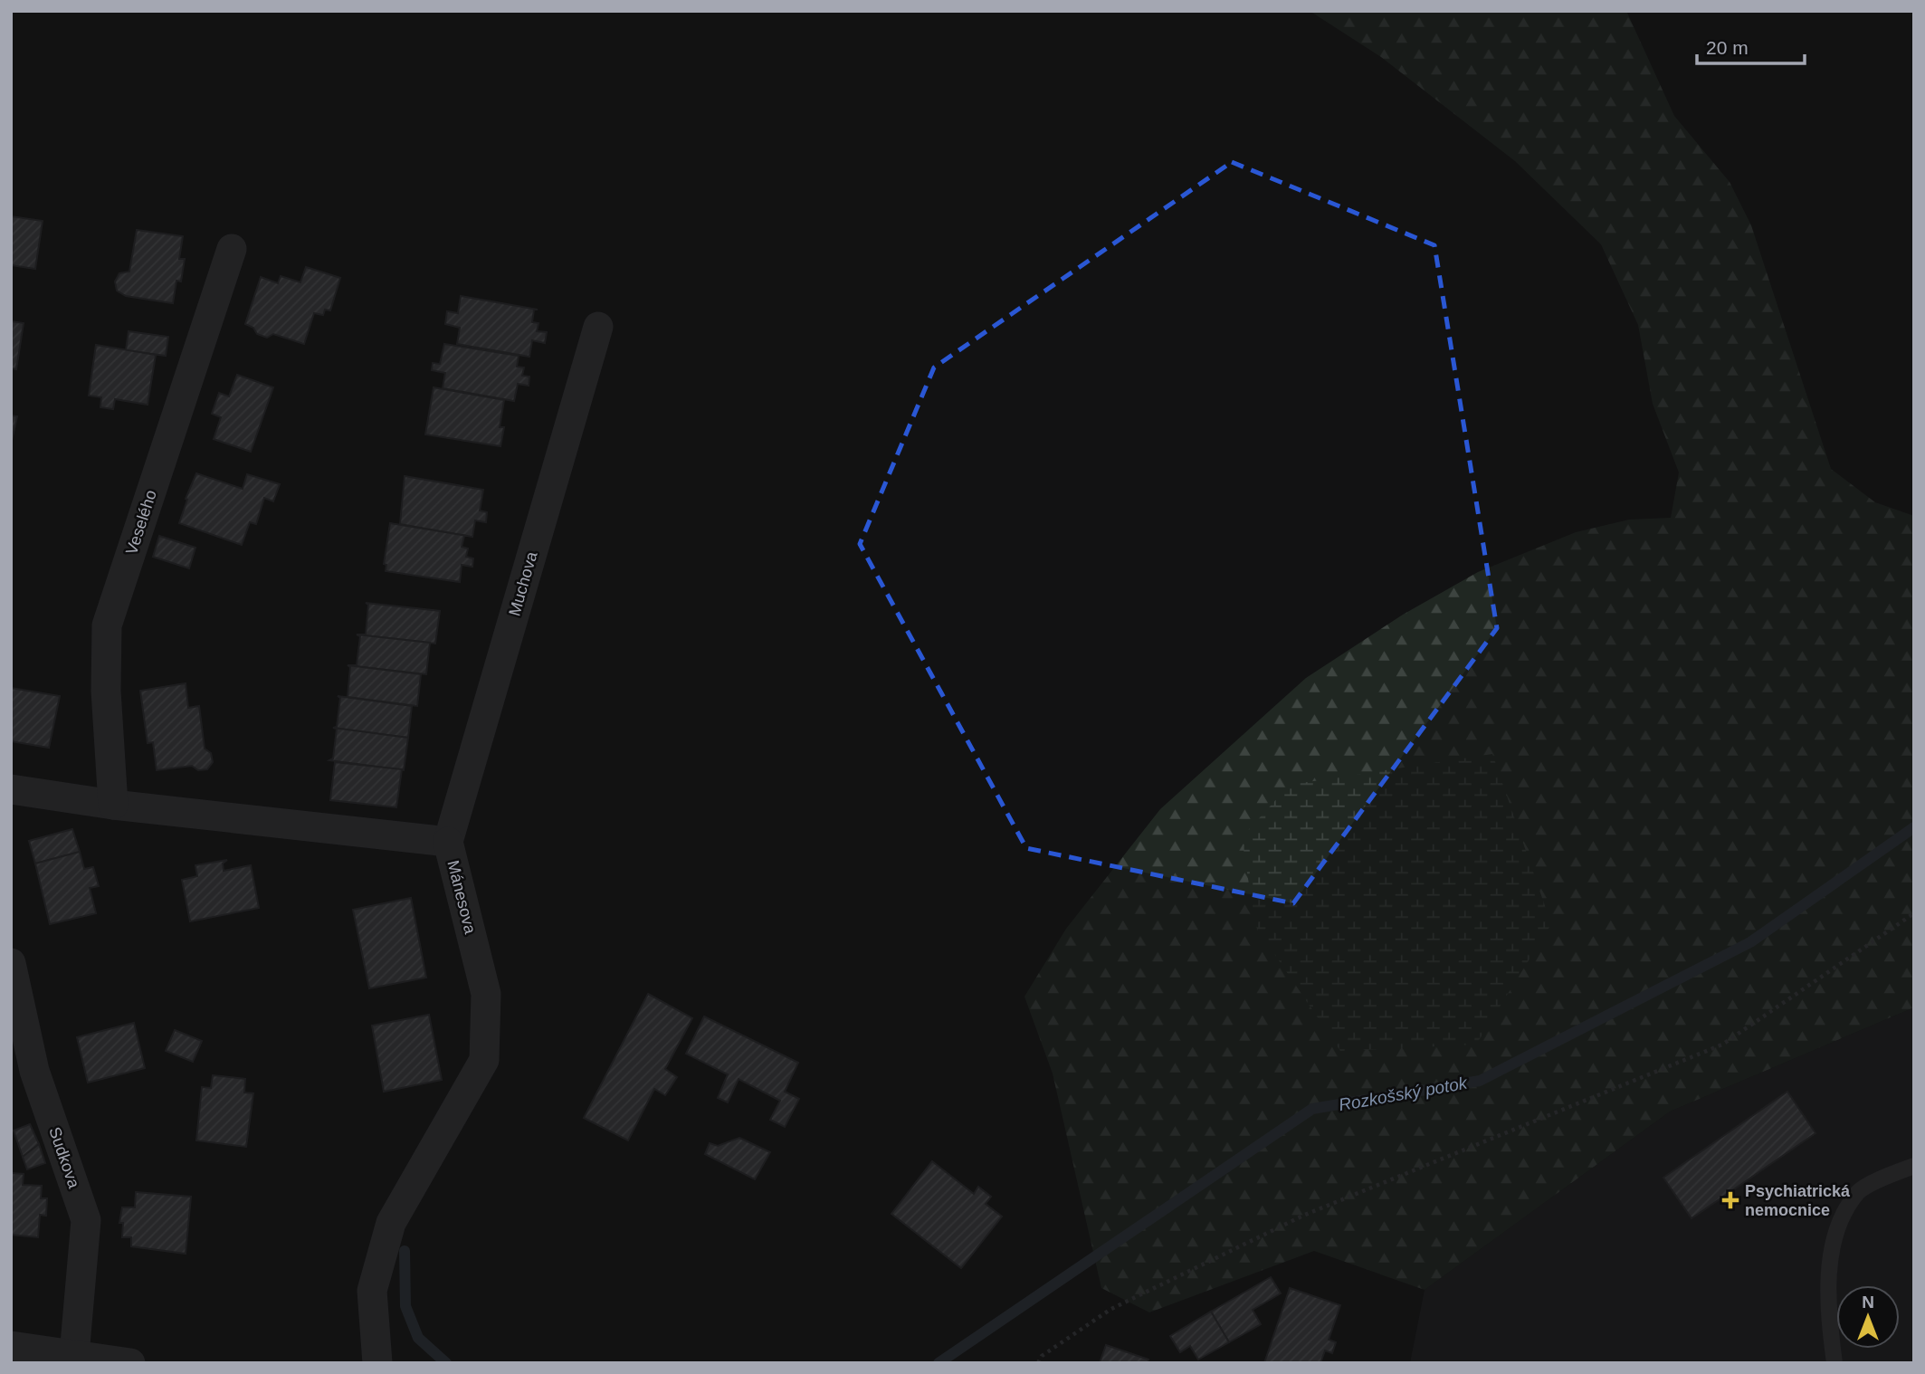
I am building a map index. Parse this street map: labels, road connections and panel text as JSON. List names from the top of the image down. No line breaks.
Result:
{"streets":{"street":["Veselého","Muchova","Mánesova","Sudkova"]},"crossings":[["Veselého","Mánesova"],["Muchova","Mánesova"]],"water":["Rozkošský potok"],"places":{"health":["Psychiatrická nemocnice"]},"scale_bar":"20 m","north":"top"}
